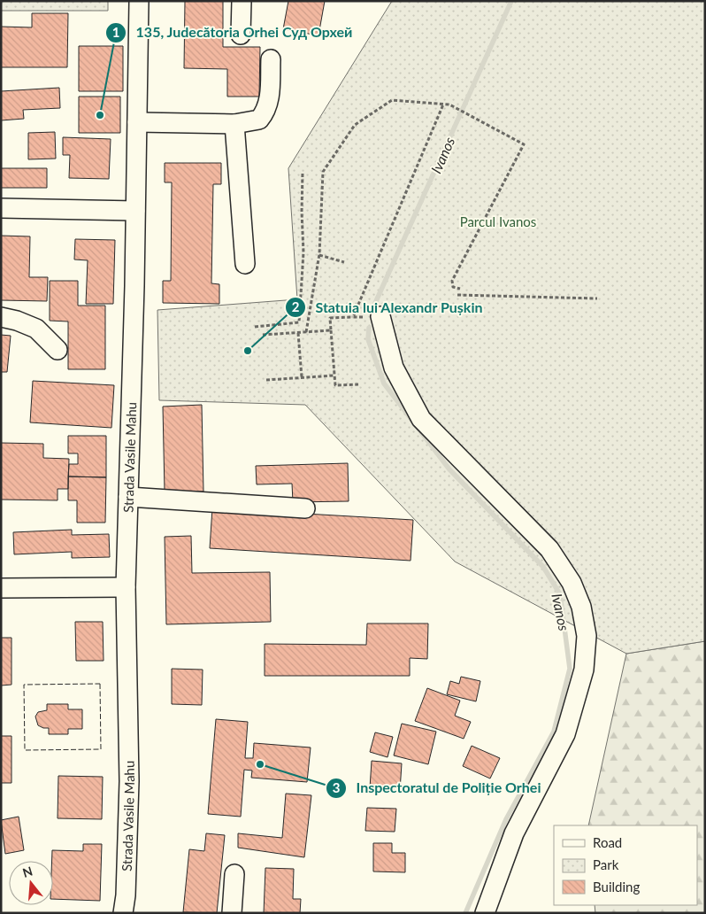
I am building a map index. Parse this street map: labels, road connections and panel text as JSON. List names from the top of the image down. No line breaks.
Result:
{"streets":{"street":["Strada Vasile Mahu"]},"water":["Ivanos"],"parks":["Parcul Ivanos"],"places":["135, Judecătoria Orhei Суд Орхей","Statuia lui Alexandr Pușkin","Inspectoratul de Poliție Orhei"],"legend":["Road","Park","Building"],"north":"top"}
